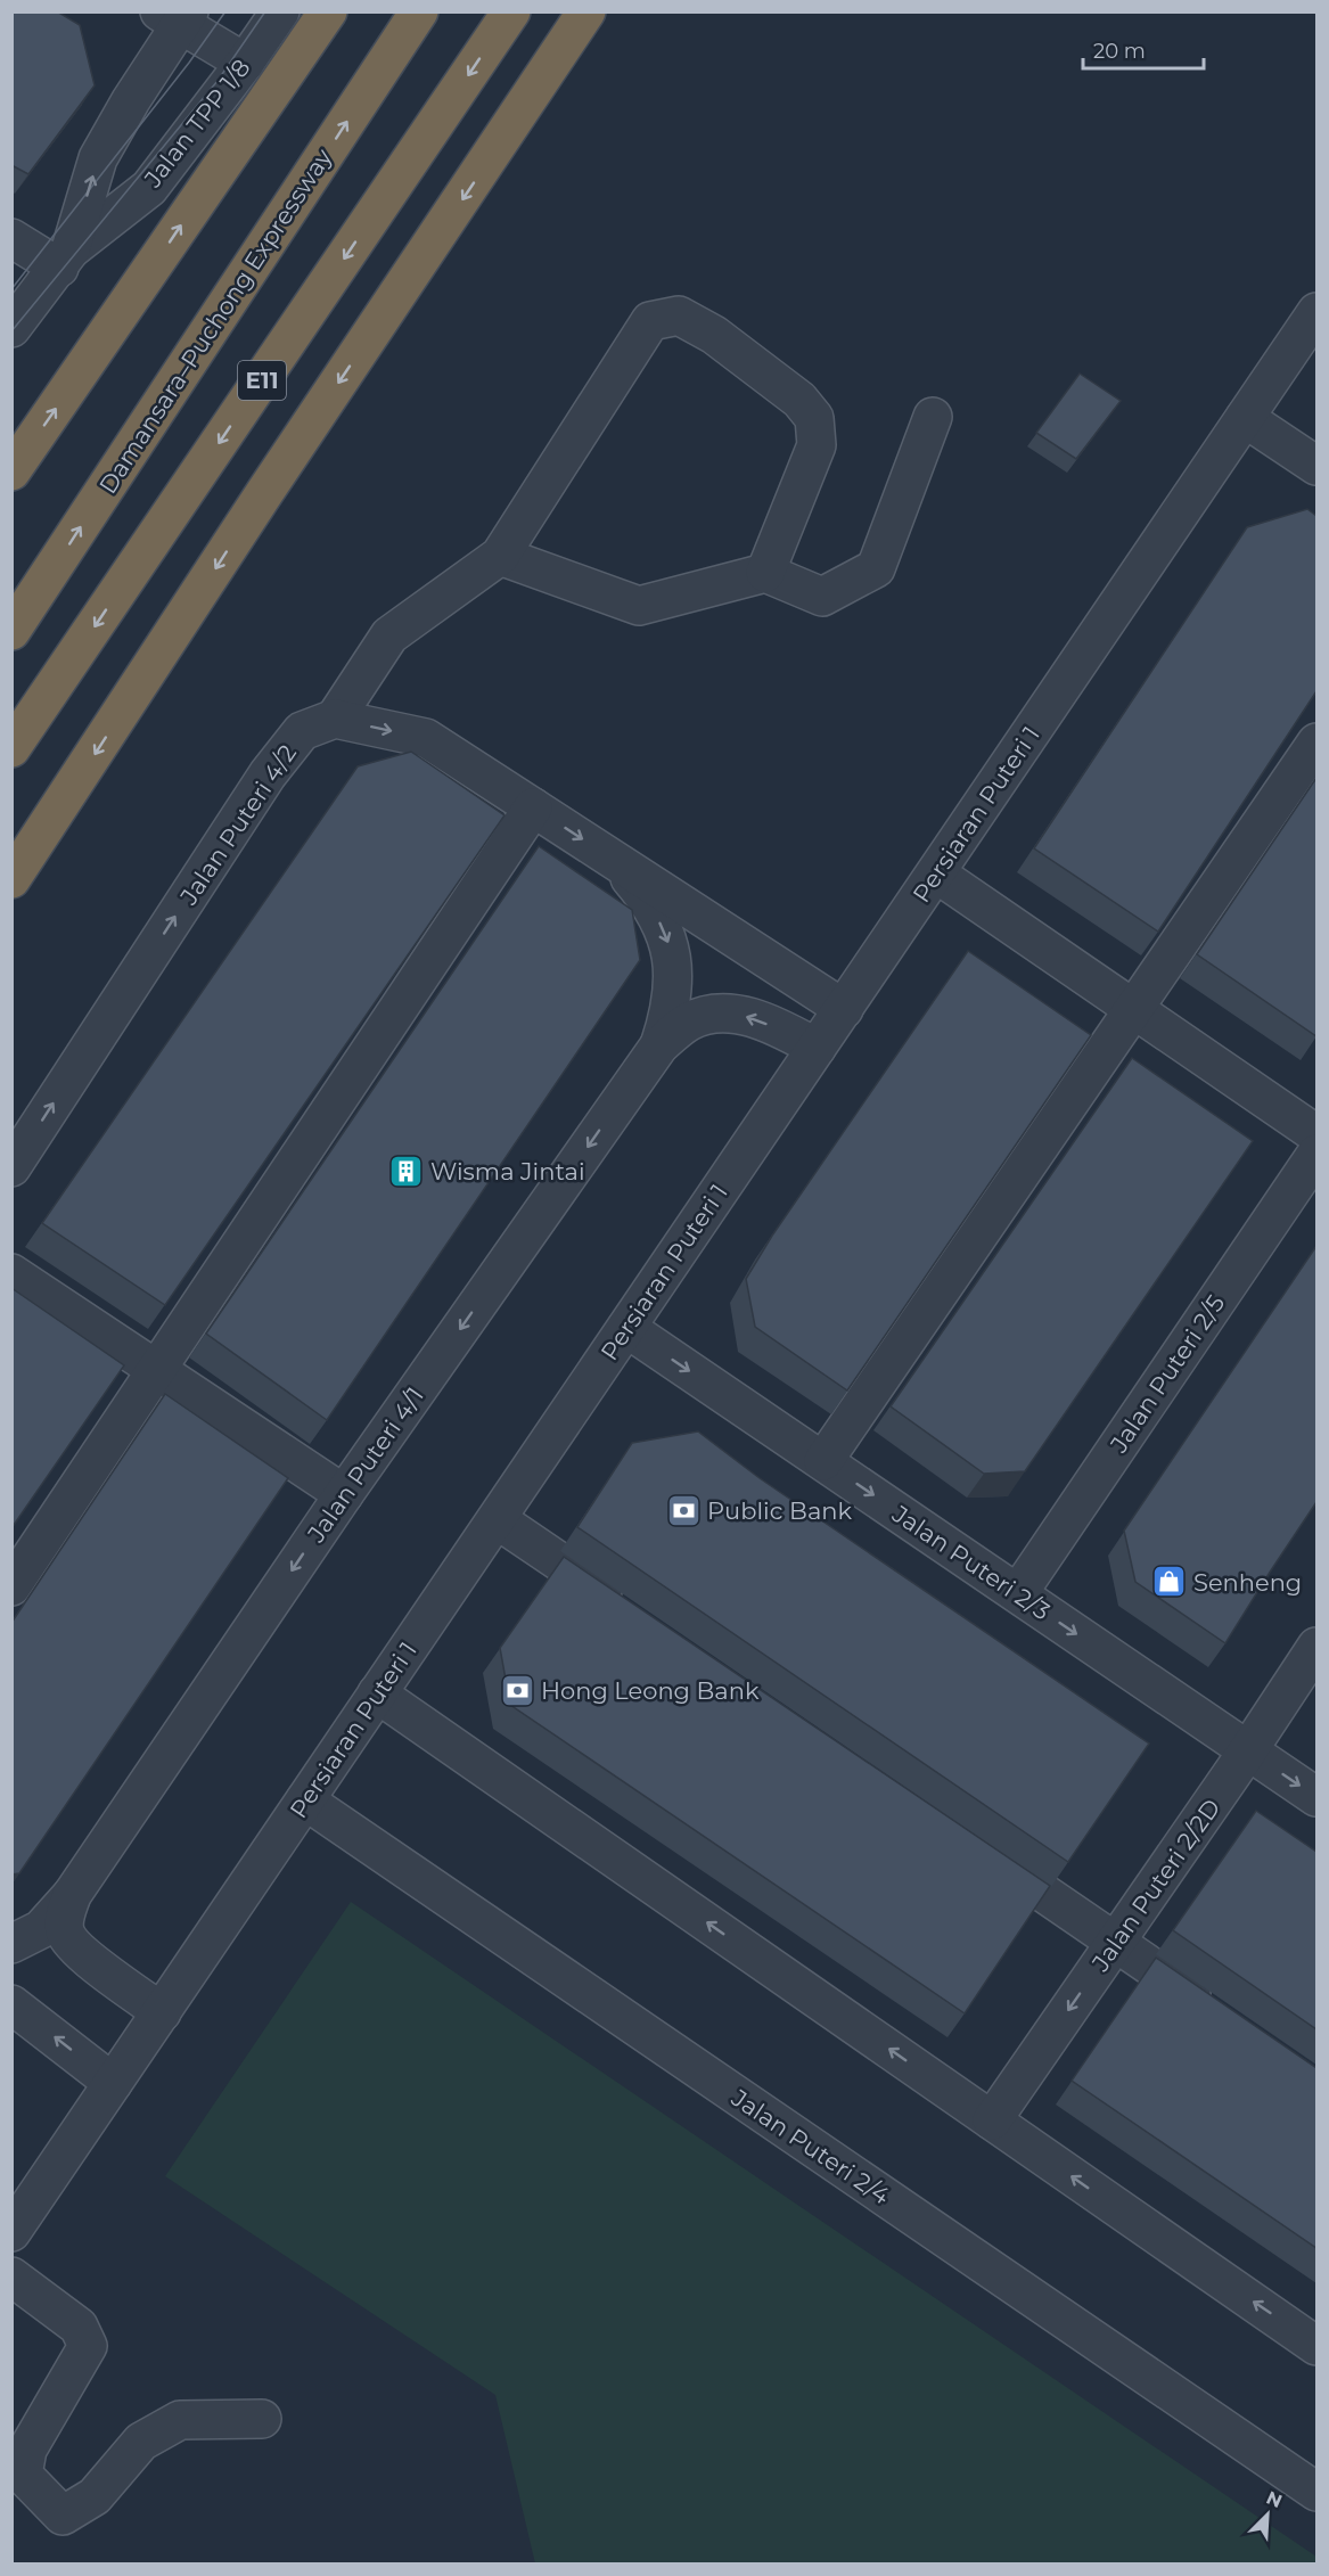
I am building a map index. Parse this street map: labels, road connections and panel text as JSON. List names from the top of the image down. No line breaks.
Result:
{"streets":{"highway":["Damansara–Puchong Expressway","E11"],"street":["Jalan TPP 1/8","Persiaran Puteri 1","Jalan Puteri 4/2","Jalan Puteri 2/5","Jalan Puteri 4/1","Jalan Puteri 2/3","Jalan Puteri 2/2D","Jalan Puteri 2/4"]},"crossings":[["Persiaran Puteri 1","Jalan Puteri 4/1"],["Persiaran Puteri 1","Jalan Puteri 2/3"],["Persiaran Puteri 1","Jalan Puteri 2/4"],["Jalan Puteri 2/5","Jalan Puteri 2/3"],["Jalan Puteri 2/3","Jalan Puteri 2/2D"]],"one_way":["Jalan Puteri 2/2D"],"places":{"building":["Wisma Jintai"],"bank":["Public Bank","Hong Leong Bank"],"shop":["Senheng"]},"scale_bar":"20 m","north":"top right"}
